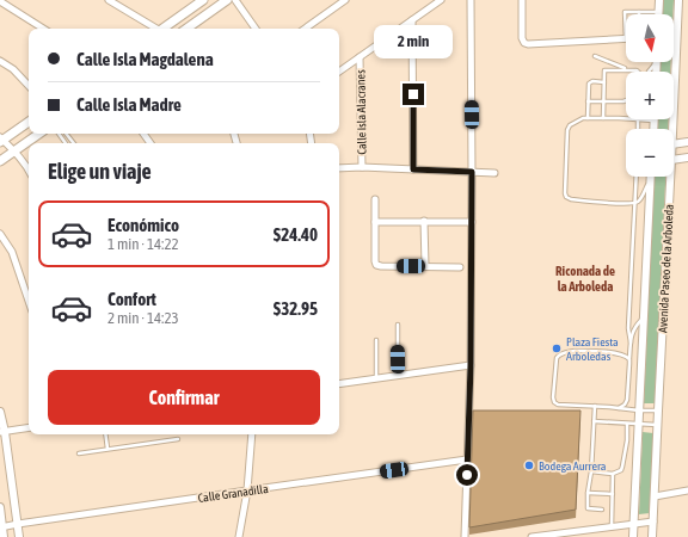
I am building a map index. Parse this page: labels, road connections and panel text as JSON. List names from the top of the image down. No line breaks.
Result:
{"streets":{"street":["Calle Isla Alacranes","Avenida Paseo de la Arboleda","Calle Granadilla"]},"districts":["Riconada de la Arboleda"],"places":["Plaza Fiesta Arboledas","Bodega Aurrera"],"north":"bottom","page":{"map_buttons":["+","−"],"bubble":"2 min","banner":["Calle Isla Magdalena","Calle Isla Madre"],"heading":"Elige un viaje","list":[{"name":"Económico","note":"1 min · 14:22","value":"$24.40"},{"name":"Confort","note":"2 min · 14:23","value":"$32.95"}],"buttons":"Confirmar"}}
